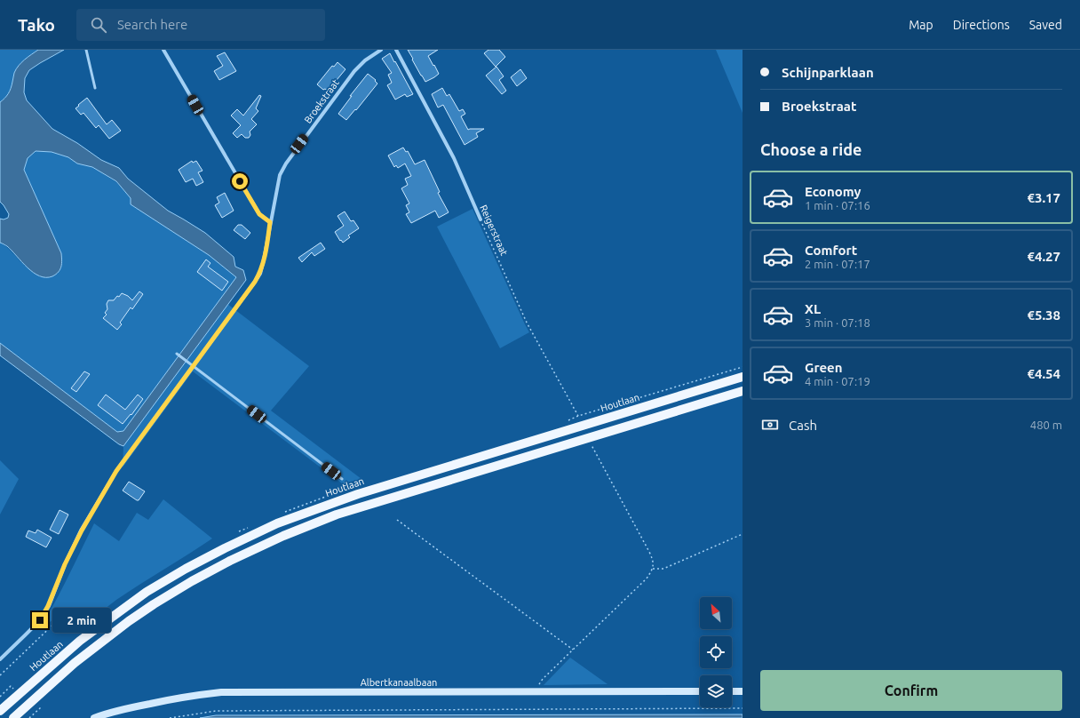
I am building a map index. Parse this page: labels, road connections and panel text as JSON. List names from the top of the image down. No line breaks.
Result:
{"streets":{"main road":["Houtlaan"],"street":["Broekstraat","Reigerstraat","Albertkanaalbaan"]},"north":"top left","page":{"header":"Tako","search":"Search here","nav":["Map","Directions","Saved"],"banner":["Schijnparklaan","Broekstraat"],"heading":"Choose a ride","list":[{"name":"Economy","note":"1 min · 07:16","value":"€3.17"},{"name":"Comfort","note":"2 min · 07:17","value":"€4.27"},{"name":"XL","note":"3 min · 07:18","value":"€5.38"},{"name":"Green","note":"4 min · 07:19","value":"€4.54"}],"pay":["Cash","480 m"],"bubble":"2 min","buttons":"Confirm"}}
